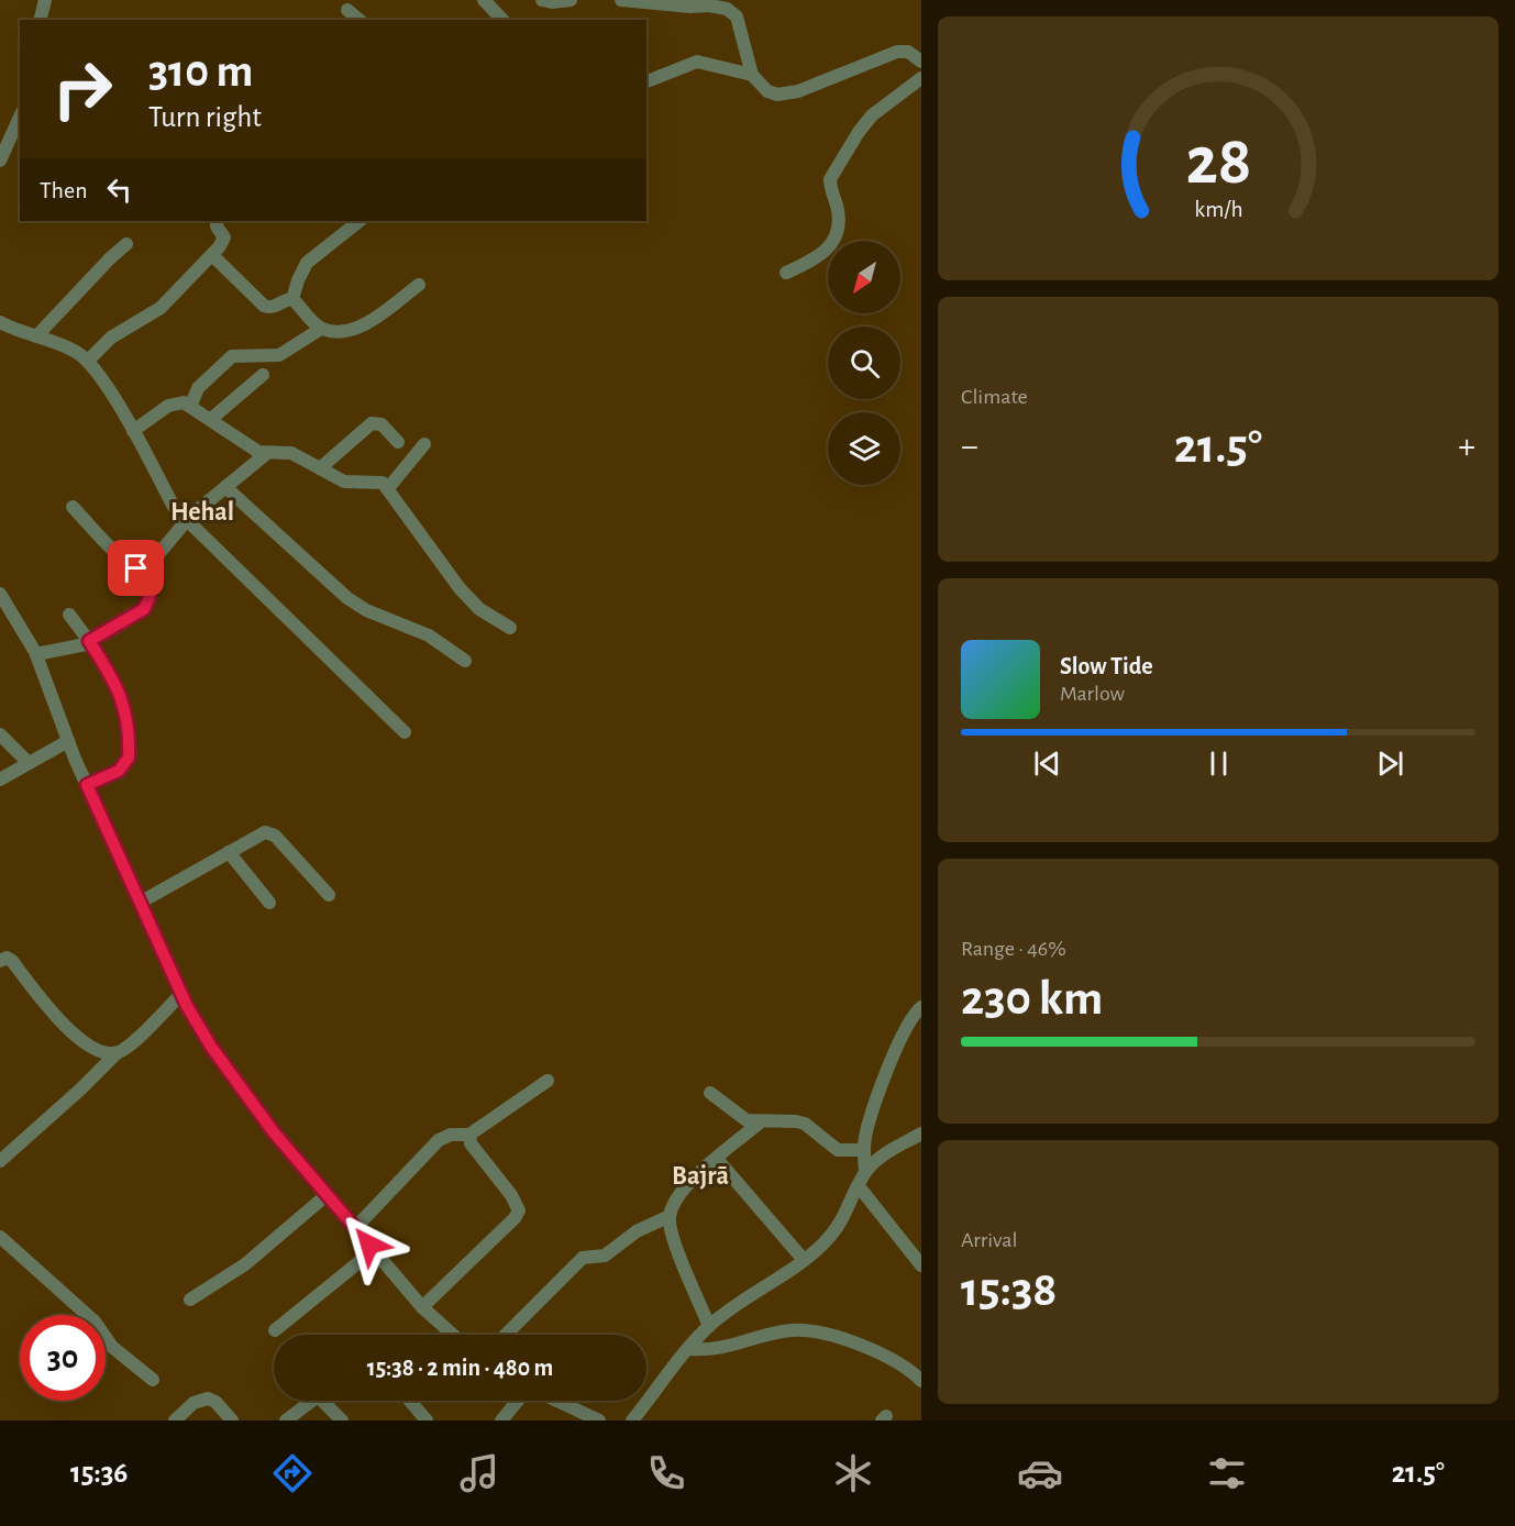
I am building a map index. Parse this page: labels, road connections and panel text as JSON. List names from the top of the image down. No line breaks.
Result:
{"districts":["Hehal","Bajrā"],"north":"bottom left","page":{"turn":["310 m","Turn right"],"then":"Then","tile":["Climate",["Range · 46%","230 km"],["Arrival","15:38"]],"heat":["−","21.5°","+"],"song":["Slow Tide","Marlow"],"limit":"30","trip":"15:38 · 2 min · 480 m","tabs":["15:36","21.5°"],"gauge":["28","km/h"]}}
